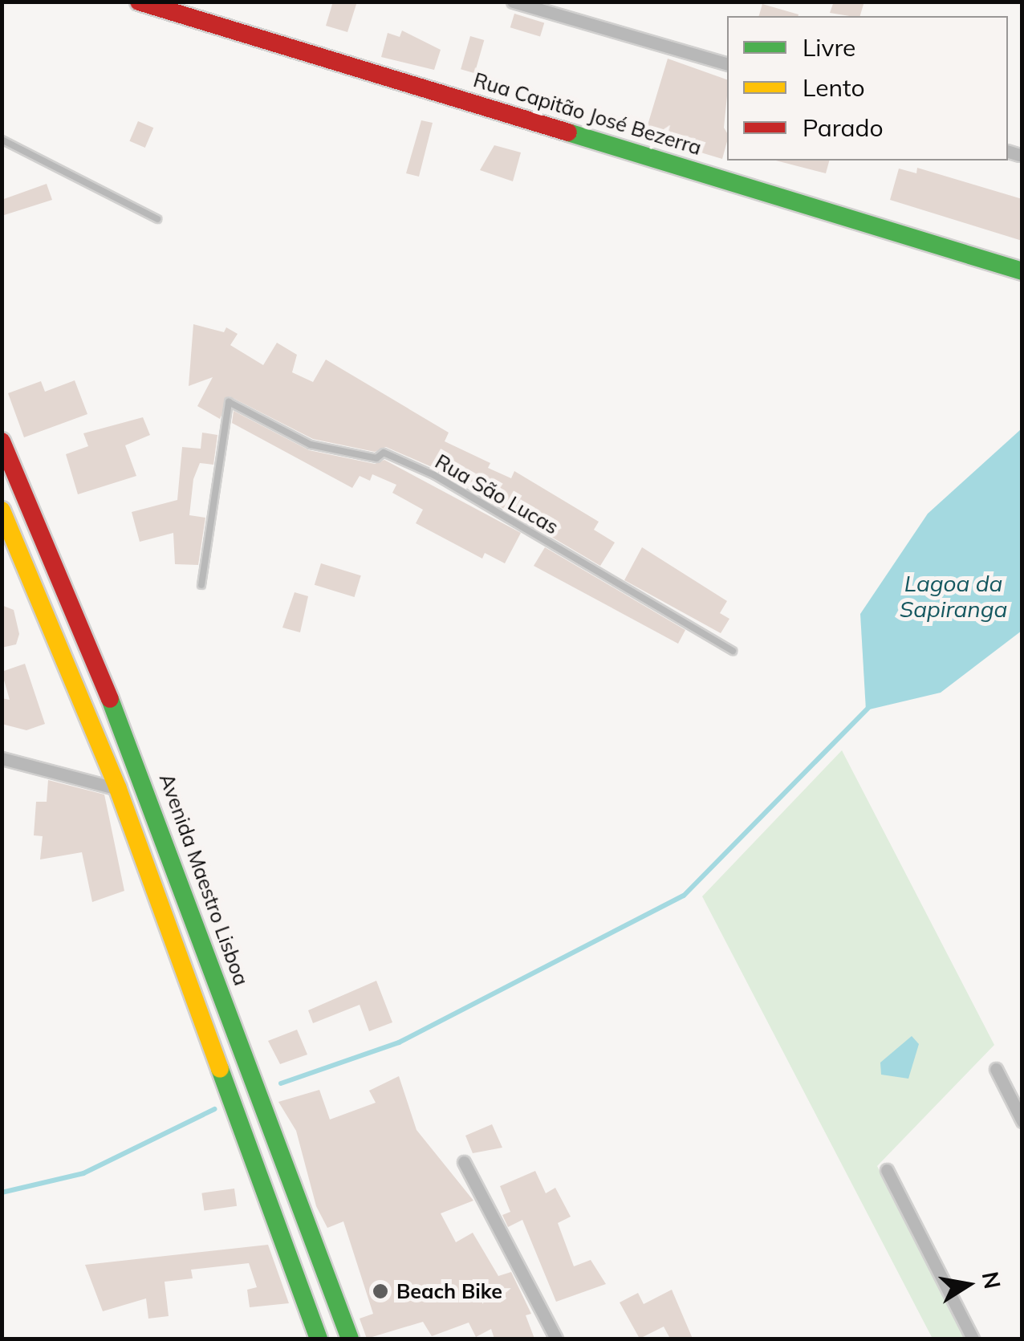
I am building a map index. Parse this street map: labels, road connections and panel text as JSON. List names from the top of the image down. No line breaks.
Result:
{"streets":{"main road":["Rua Capitão José Bezerra","Avenida Maestro Lisboa"],"lane":["Rua São Lucas"]},"water":["Lagoa da Sapiranga"],"places":["Beach Bike"],"legend":["Livre","Lento","Parado"],"north":"right"}
